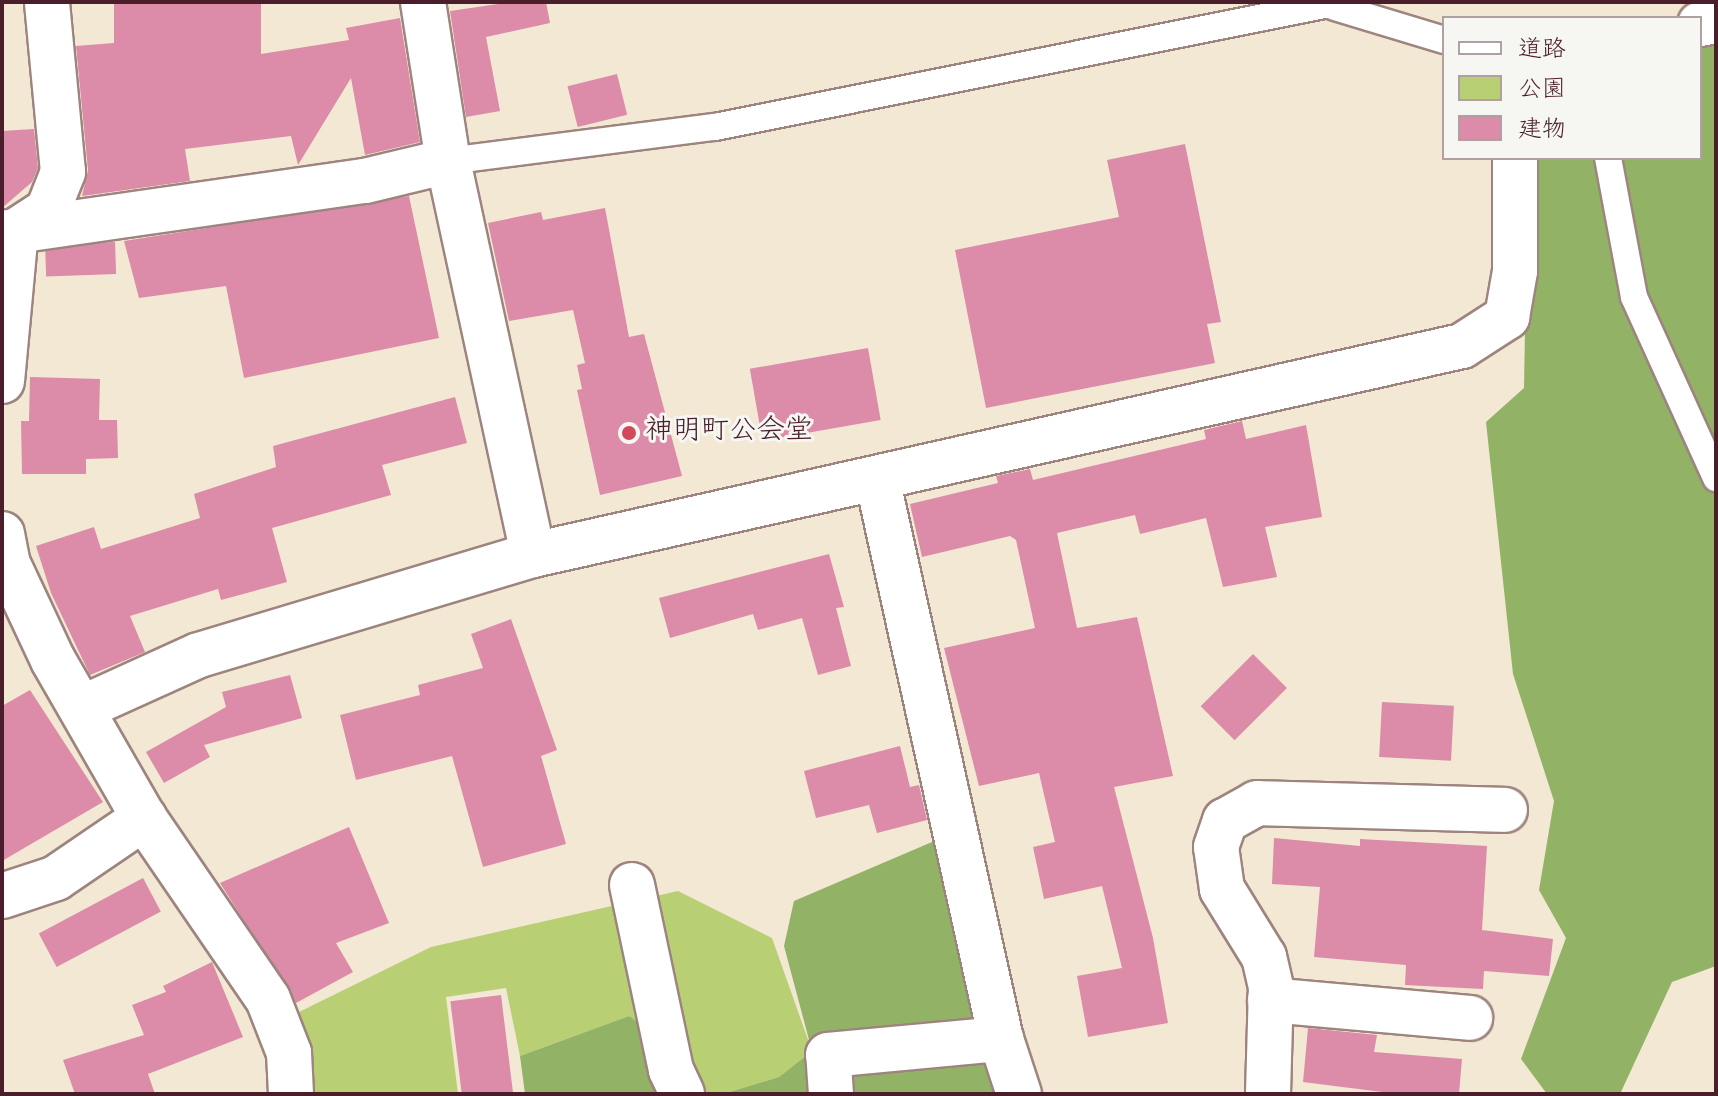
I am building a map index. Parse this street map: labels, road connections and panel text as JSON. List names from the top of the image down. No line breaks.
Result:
{"places":["神明町公会堂"],"legend":["道路","公園","建物"]}
